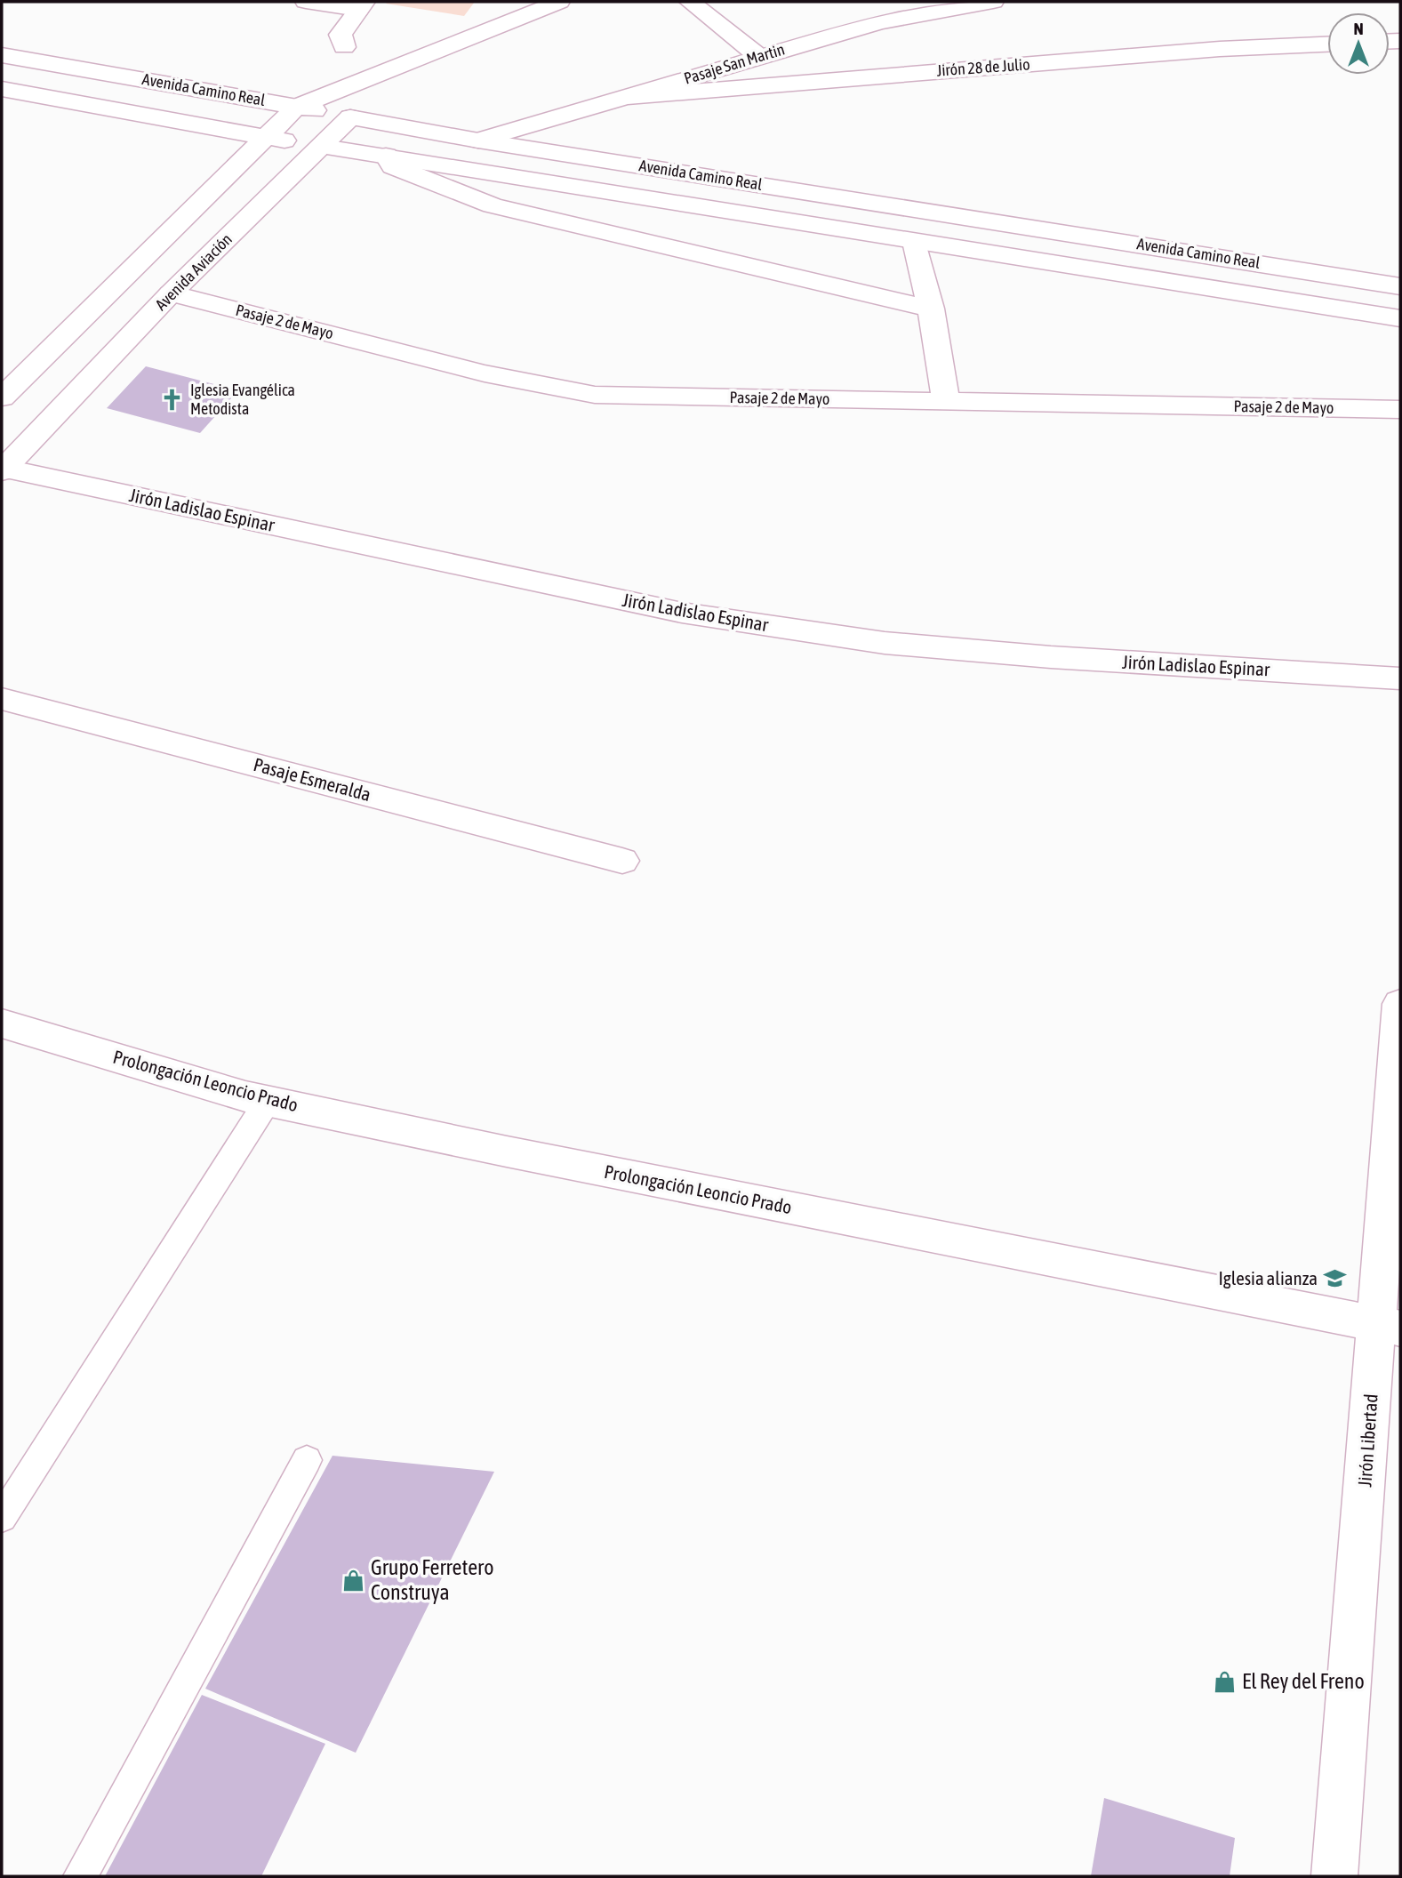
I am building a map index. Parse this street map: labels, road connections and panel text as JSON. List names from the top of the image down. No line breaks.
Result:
{"streets":{"main road":["Pasaje San Martin","Jirón 28 de Julio","Avenida Camino Real","Avenida Aviación","Pasaje 2 de Mayo","Jirón Ladislao Espinar","Pasaje Esmeralda","Prolongación Leoncio Prado","Jirón Libertad"]},"crossings":[["Pasaje San Martin","Jirón 28 de Julio"],["Pasaje San Martin","Avenida Camino Real"],["Avenida Camino Real","Avenida Aviación"],["Avenida Aviación","Pasaje 2 de Mayo"],["Avenida Aviación","Jirón Ladislao Espinar"],["Prolongación Leoncio Prado","Jirón Libertad"]],"places":{"church":["Iglesia Evangélica Metodista"],"school or university":["Iglesia alianza"],"shop":["Grupo Ferretero Construya","El Rey del Freno"]},"north":"top"}
